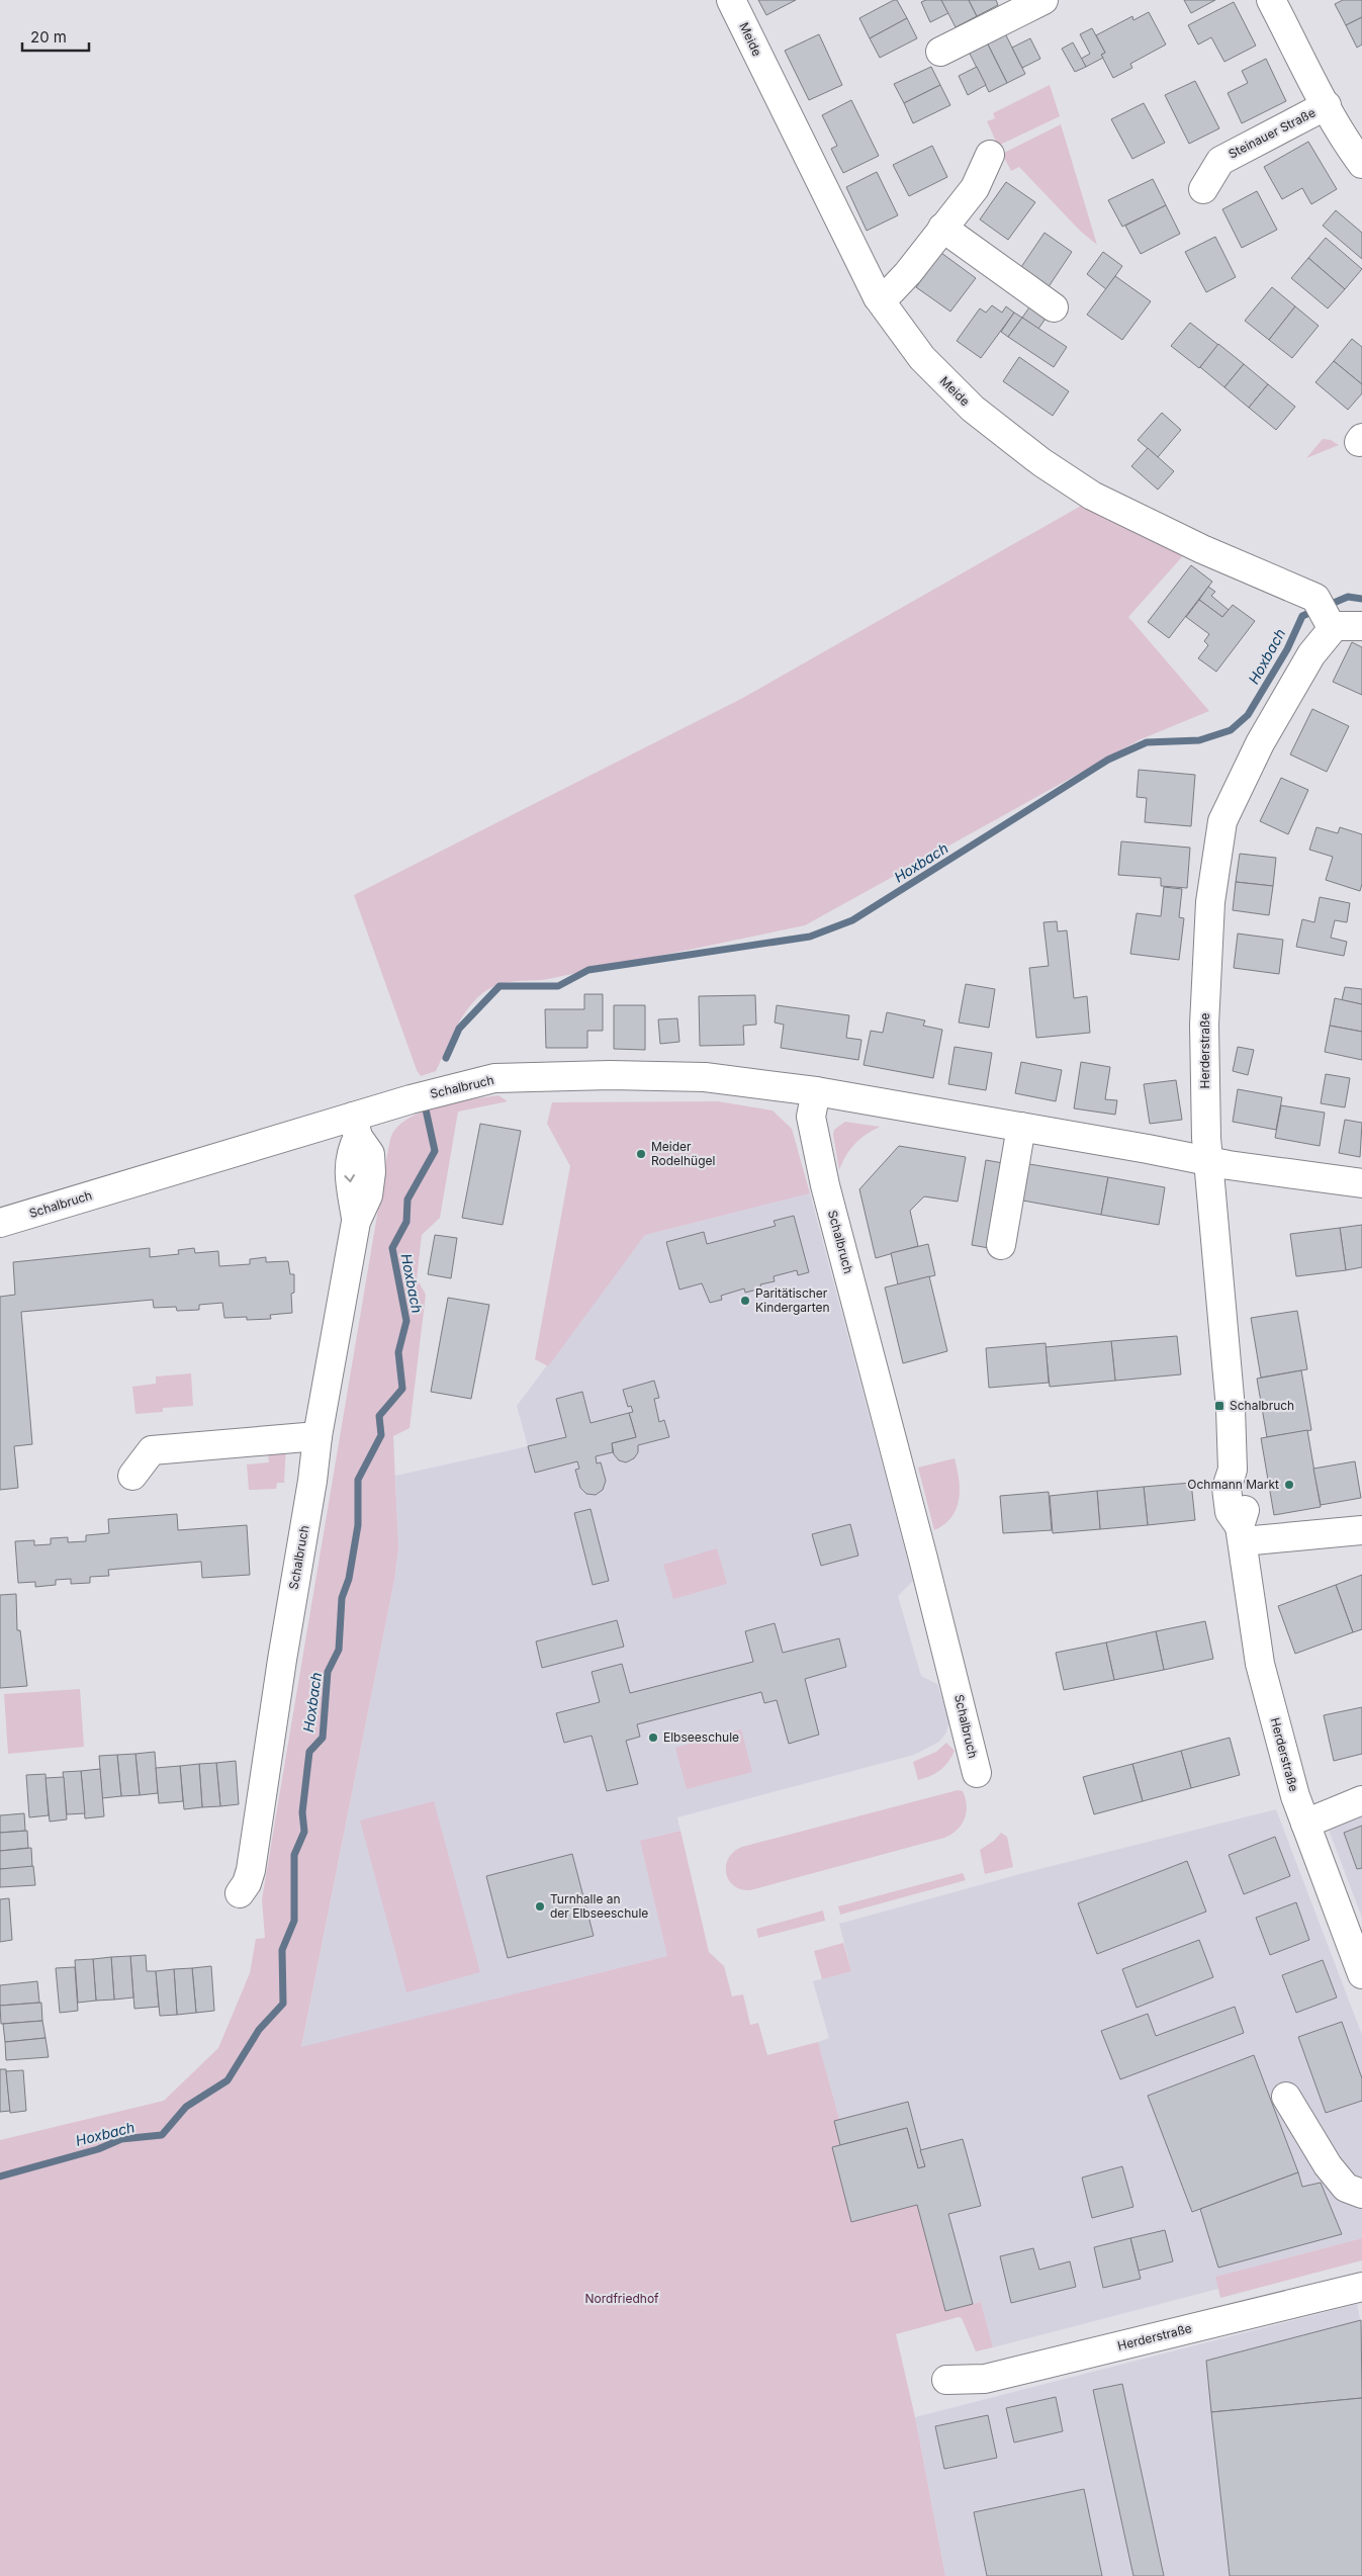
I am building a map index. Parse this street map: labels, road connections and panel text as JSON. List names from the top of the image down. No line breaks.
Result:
{"streets":{"street":["Meide","Steinauer Straße","Herderstraße","Schalbruch"]},"crossings":[["Meide","Herderstraße"],["Herderstraße","Schalbruch"]],"water":["Hoxbach"],"parks":["Nordfriedhof"],"places":{"other":["Meider Rodelhügel","Paritätischer Kindergarten","Ochmann Markt","Elbseeschule","Turnhalle an der Elbseeschule"],"transit":["Schalbruch"]},"scale_bar":"20 m"}
